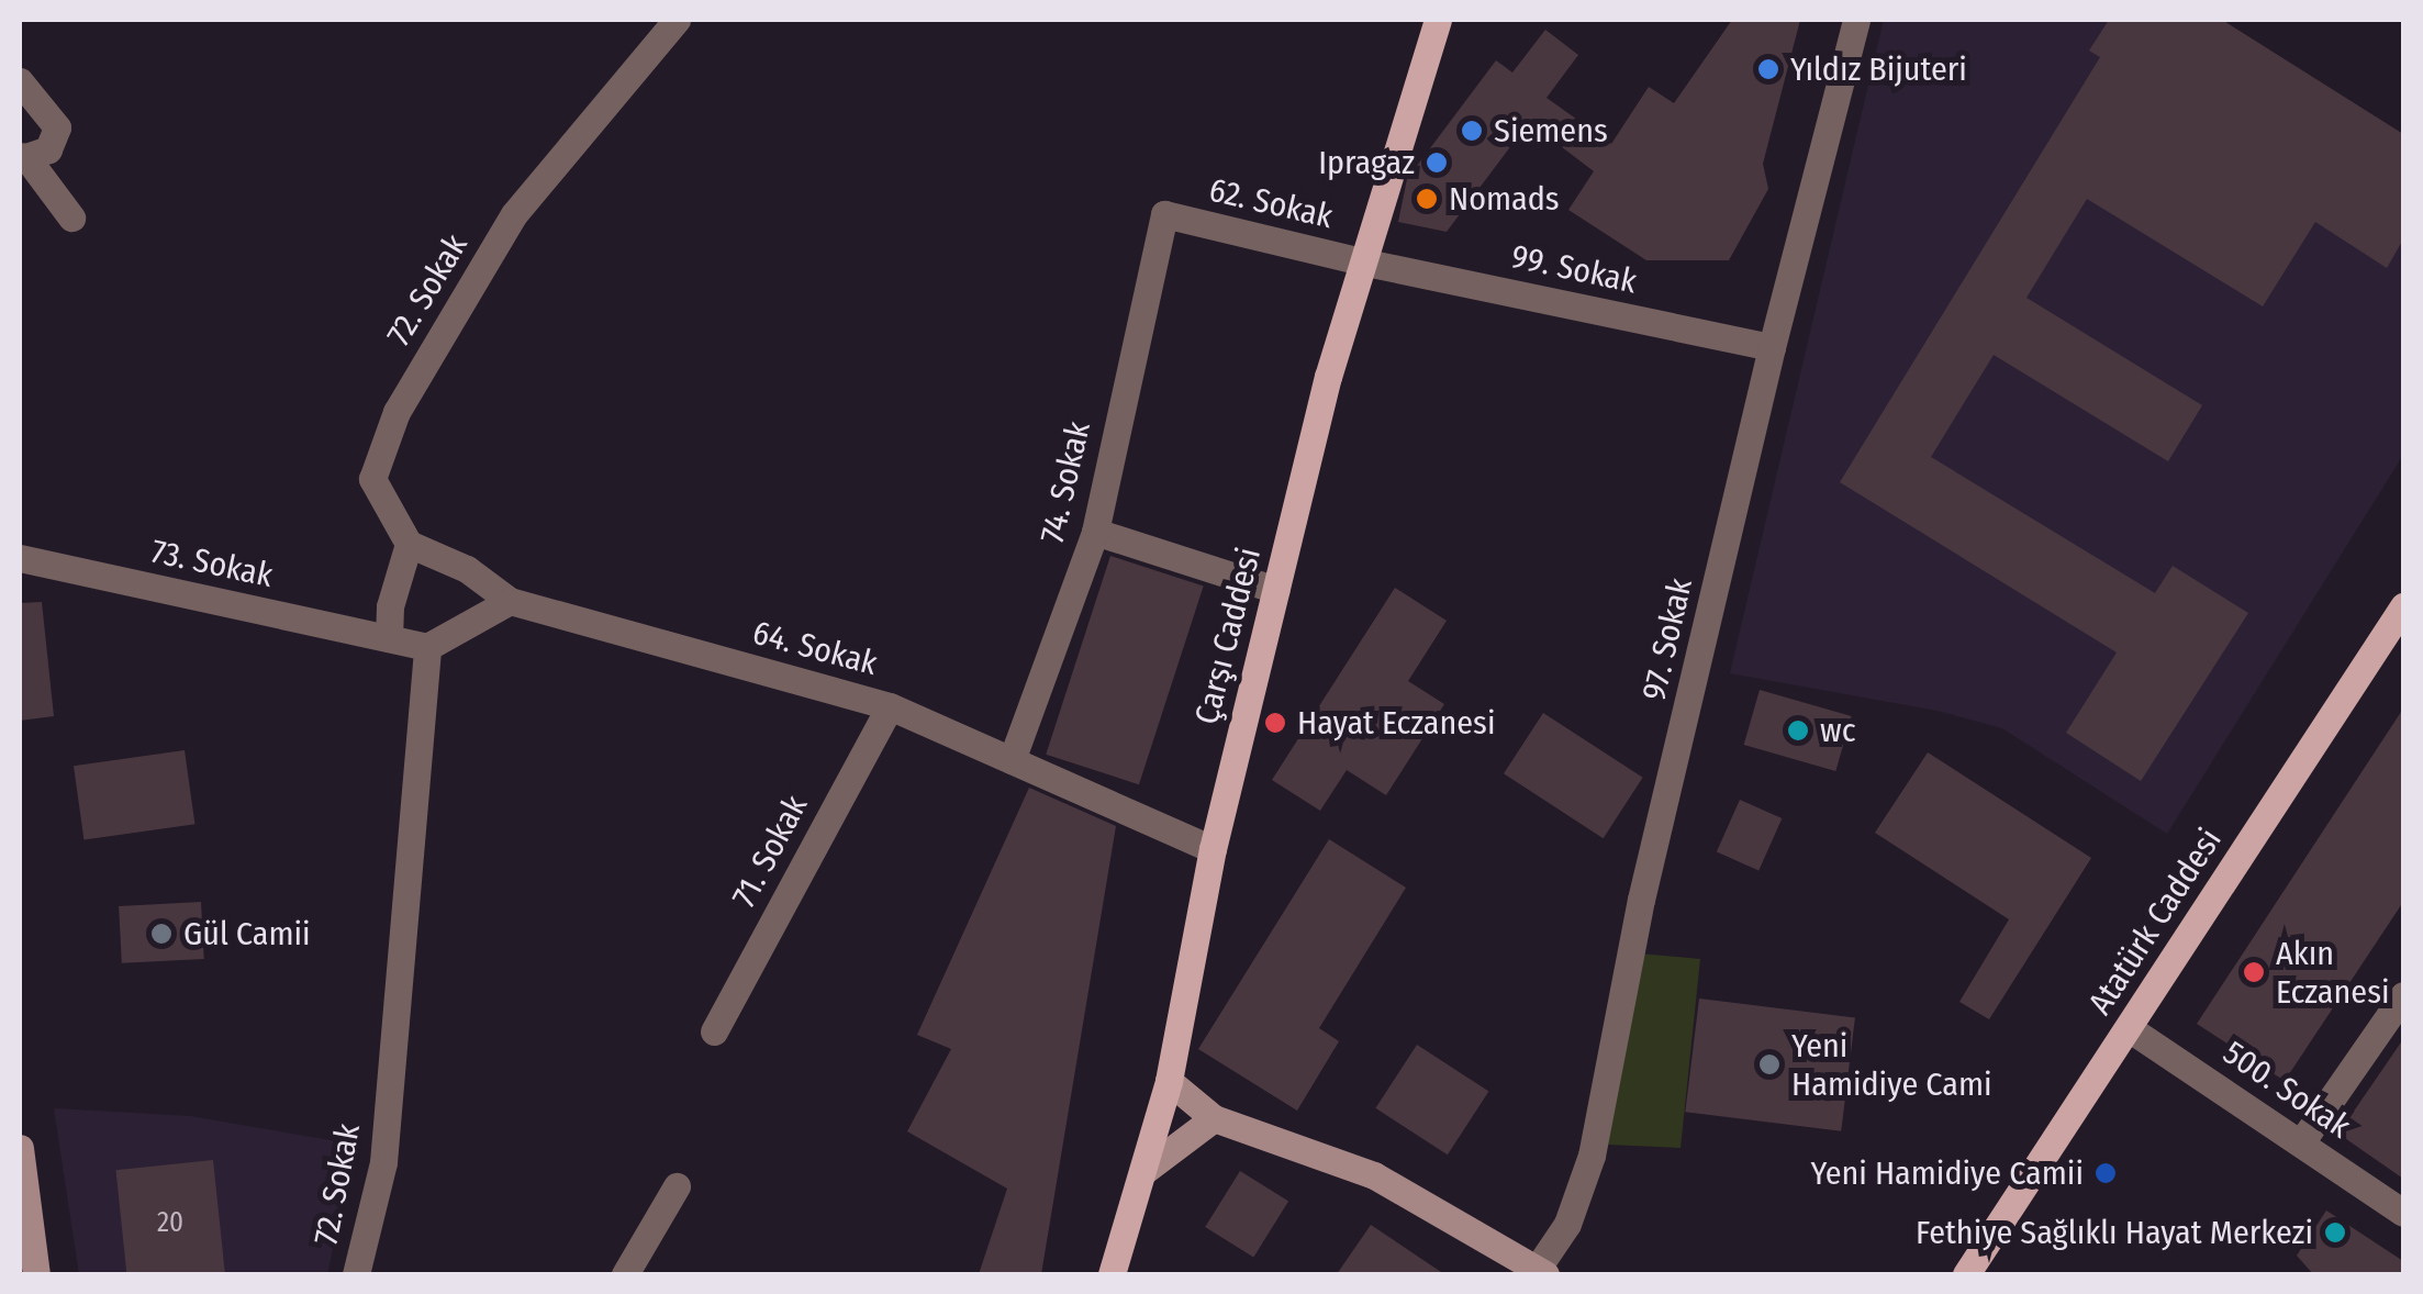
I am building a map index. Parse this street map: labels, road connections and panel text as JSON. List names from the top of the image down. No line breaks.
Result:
{"streets":{"main road":["Çarşı Caddesi","Atatürk Caddesi"],"street":["62. Sokak","99. Sokak","72. Sokak","74. Sokak","73. Sokak","97. Sokak","64. Sokak","71. Sokak","500. Sokak"]},"crossings":[["62. Sokak","99. Sokak"],["62. Sokak","74. Sokak"],["62. Sokak","Çarşı Caddesi"],["99. Sokak","Çarşı Caddesi"],["99. Sokak","97. Sokak"],["74. Sokak","64. Sokak"],["Çarşı Caddesi","64. Sokak"],["64. Sokak","71. Sokak"],["Atatürk Caddesi","500. Sokak"]],"places":["Yıldız Bijuteri","Siemens","Ipragaz","Nomads","Hayat Eczanesi","wc","Gül Camii","Akın Eczanesi","Yeni Hamidiye Cami","Yeni Hamidiye Camii","Fethiye Sağlıklı Hayat Merkezi"],"house_numbers":["20"]}
